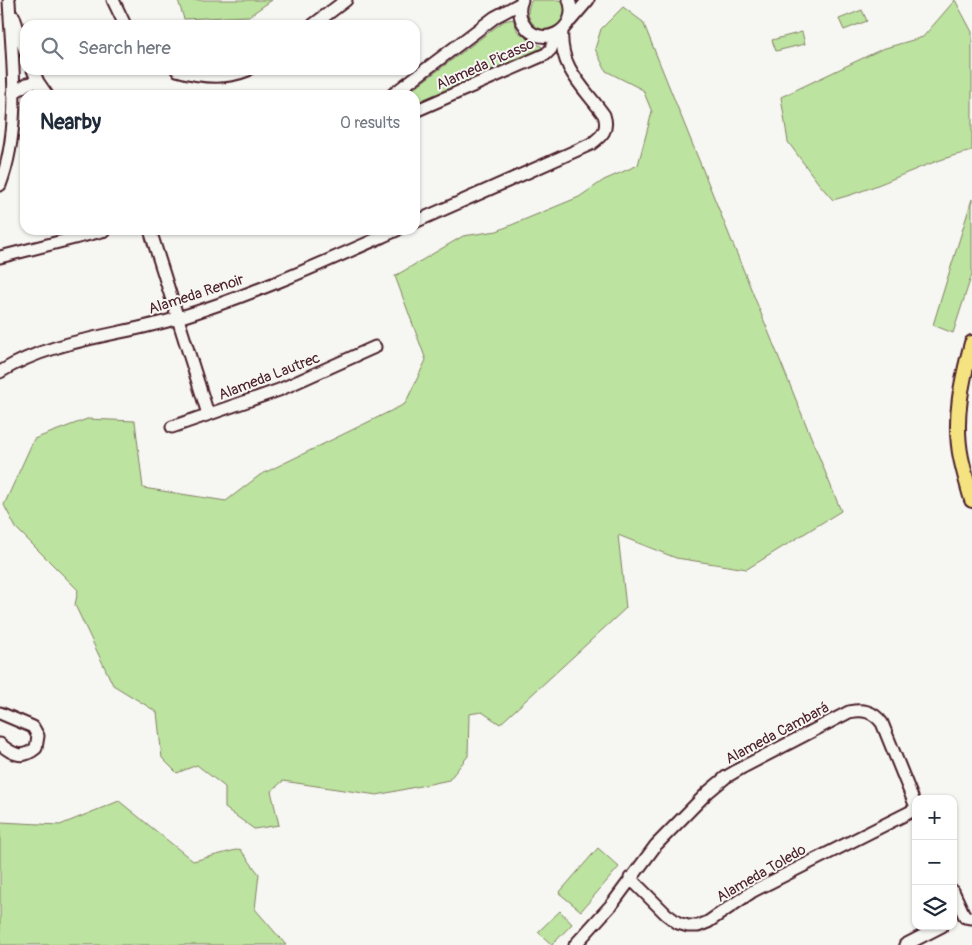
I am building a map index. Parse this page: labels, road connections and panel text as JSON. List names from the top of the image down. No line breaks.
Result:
{"streets":{"street":["Alameda Picasso","Alameda Renoir","Alameda Lautrec","Alameda Cambará","Alameda Toledo"]},"crossings":[["Alameda Cambará","Alameda Toledo"]],"page":{"search":"Search here","heading":["Nearby","0 results"],"map_buttons":["+","−"]}}
